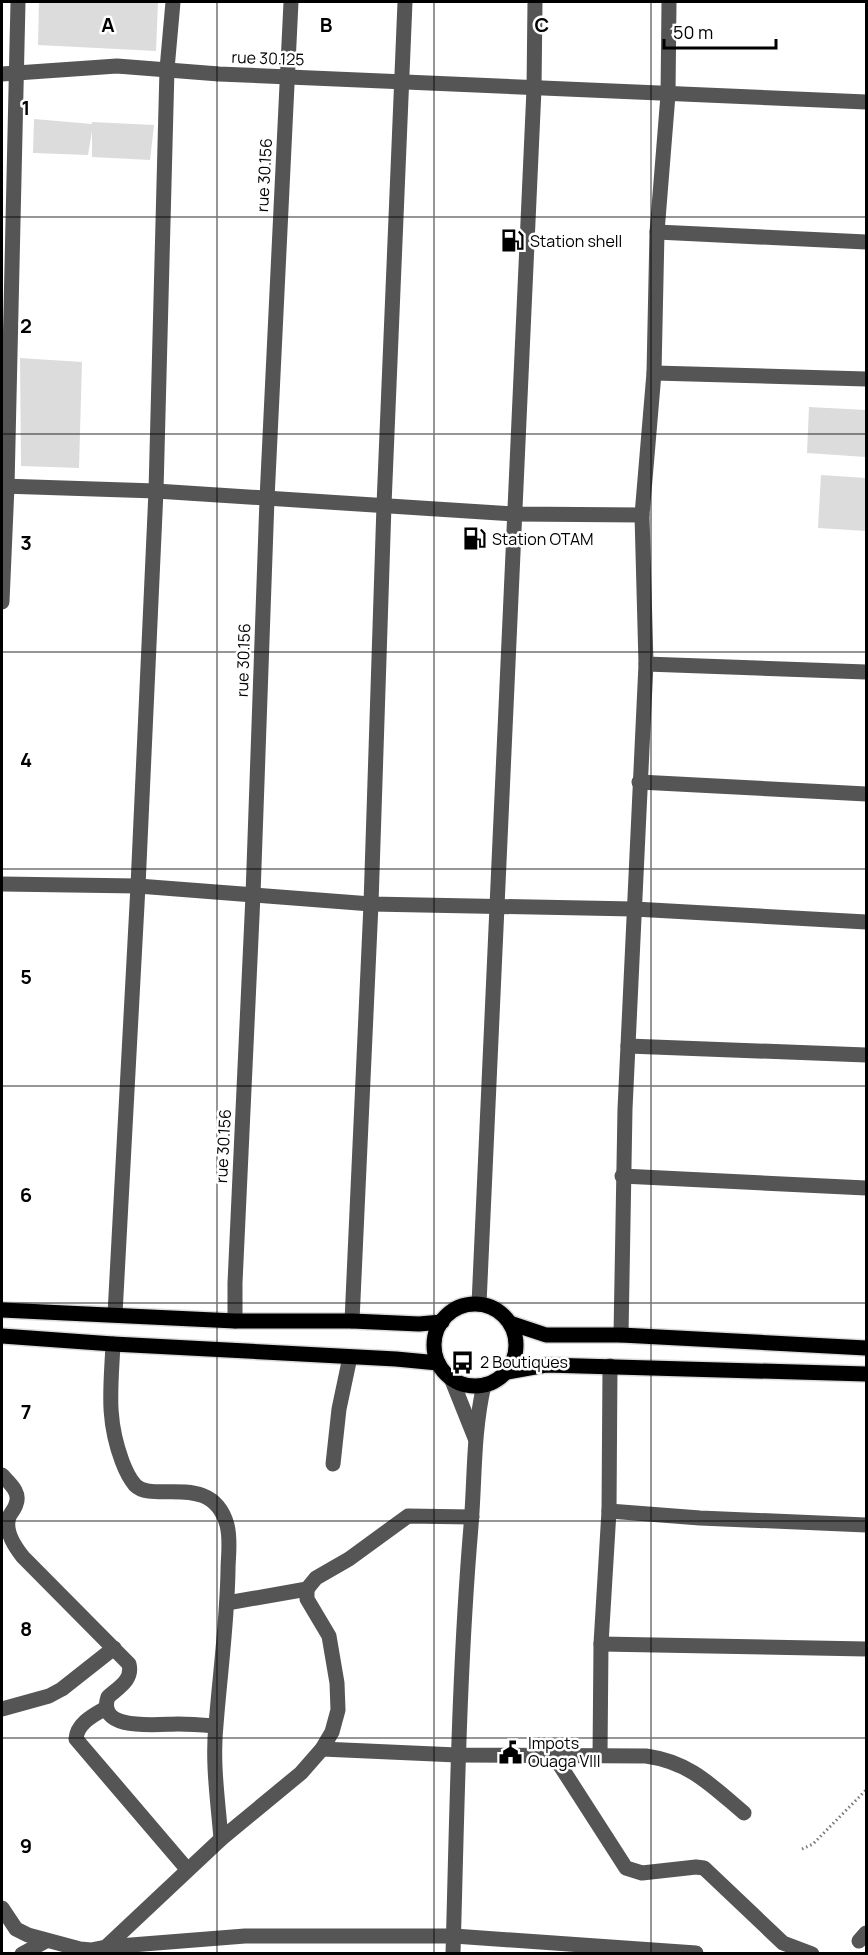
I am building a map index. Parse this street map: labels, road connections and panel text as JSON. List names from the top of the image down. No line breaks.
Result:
{"streets":{"street":["rue 30.125","rue 30.156"]},"crossings":[["rue 30.125","rue 30.156"]],"places":{"fuel station":["Station shell","Station OTAM"],"bus stop":["2 Boutiques"],"public building":["Impots Ouaga VIII"]},"scale_bar":"50 m","grid":{"columns":["A","B","C"],"rows":["1","2","3","4","5","6","7","8","9"]}}
